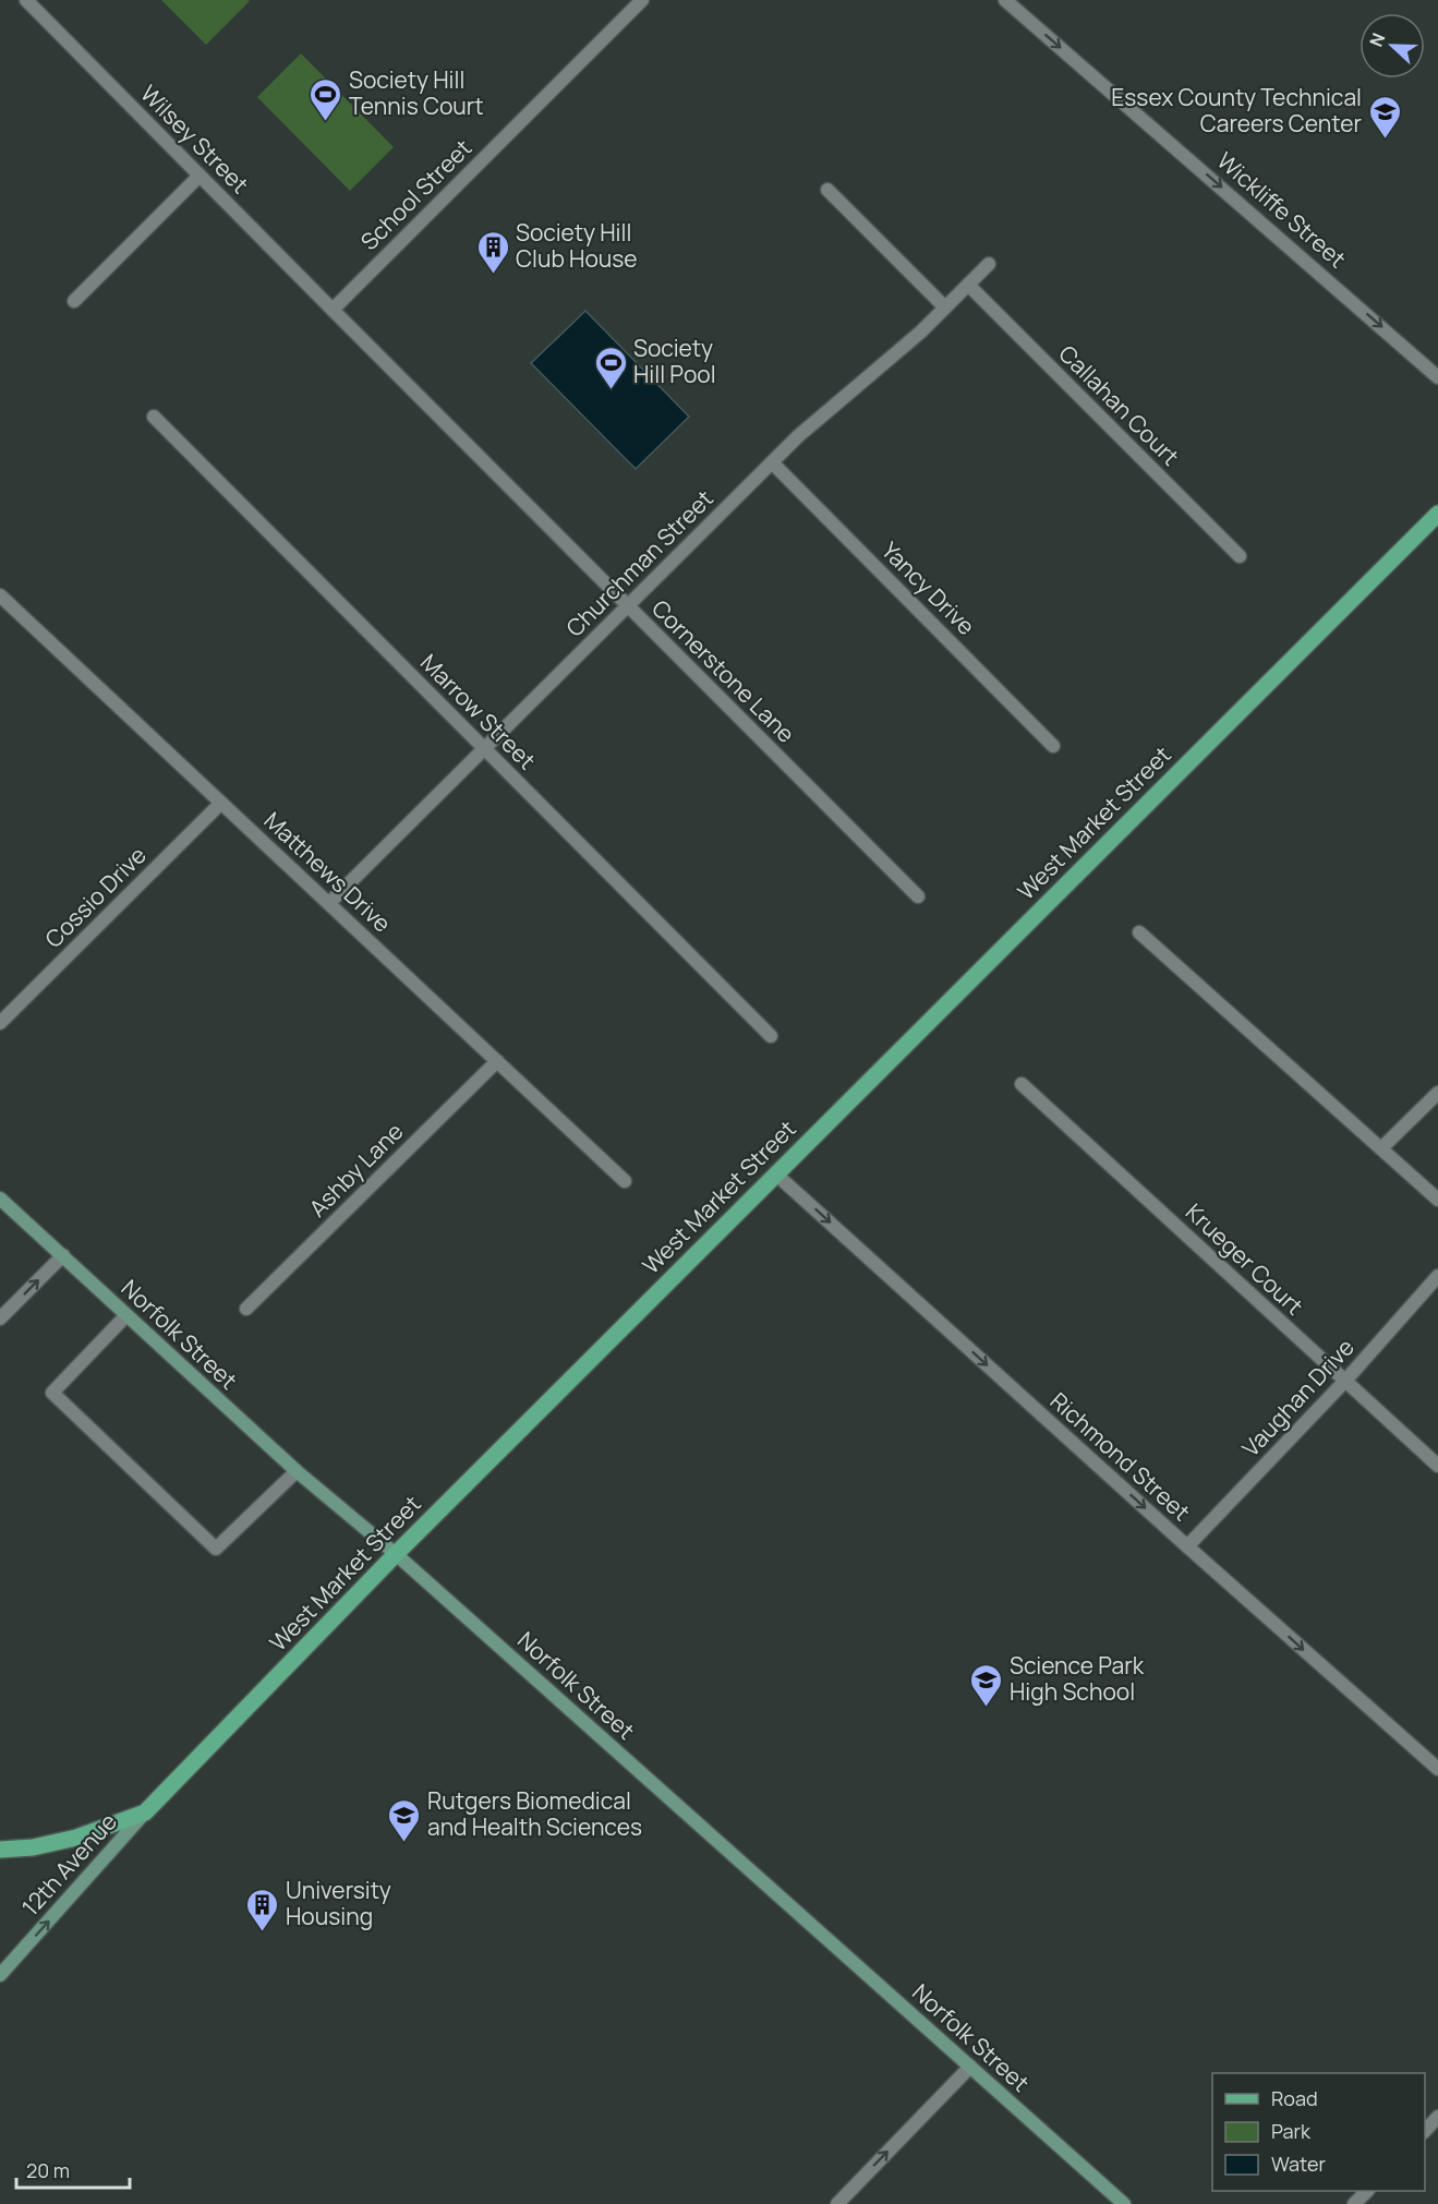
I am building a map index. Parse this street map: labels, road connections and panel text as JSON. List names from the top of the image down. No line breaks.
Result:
{"streets":{"main road":["West Market Street","Norfolk Street","12th Avenue"],"street":["Wilsey Street","School Street","Wickliffe Street","Callahan Court","Churchman Street","Yancy Drive","Cornerstone Lane","Marrow Street","Matthews Drive","Cossio Drive","Ashby Lane","Krueger Court","Vaughan Drive","Richmond Street"]},"crossings":[["Wilsey Street","School Street"],["Wilsey Street","Cornerstone Lane"],["School Street","Cornerstone Lane"],["Callahan Court","Churchman Street"],["Churchman Street","Yancy Drive"],["Churchman Street","Cornerstone Lane"],["Churchman Street","Marrow Street"],["Churchman Street","Matthews Drive"],["West Market Street","Norfolk Street"],["West Market Street","Richmond Street"],["West Market Street","12th Avenue"],["Matthews Drive","Cossio Drive"],["Matthews Drive","Ashby Lane"],["Krueger Court","Vaughan Drive"],["Vaughan Drive","Richmond Street"]],"one_way":["Wickliffe Street","Richmond Street","12th Avenue"],"places":{"sports":["Society Hill Tennis Court","Society Hill Pool"],"school or university":["Essex County Technical Careers Center","Science Park High School","Rutgers Biomedical and Health Sciences"],"building":["Society Hill Club House","University Housing"]},"legend":["Road","Park","Water"],"scale_bar":"20 m","north":"left"}
